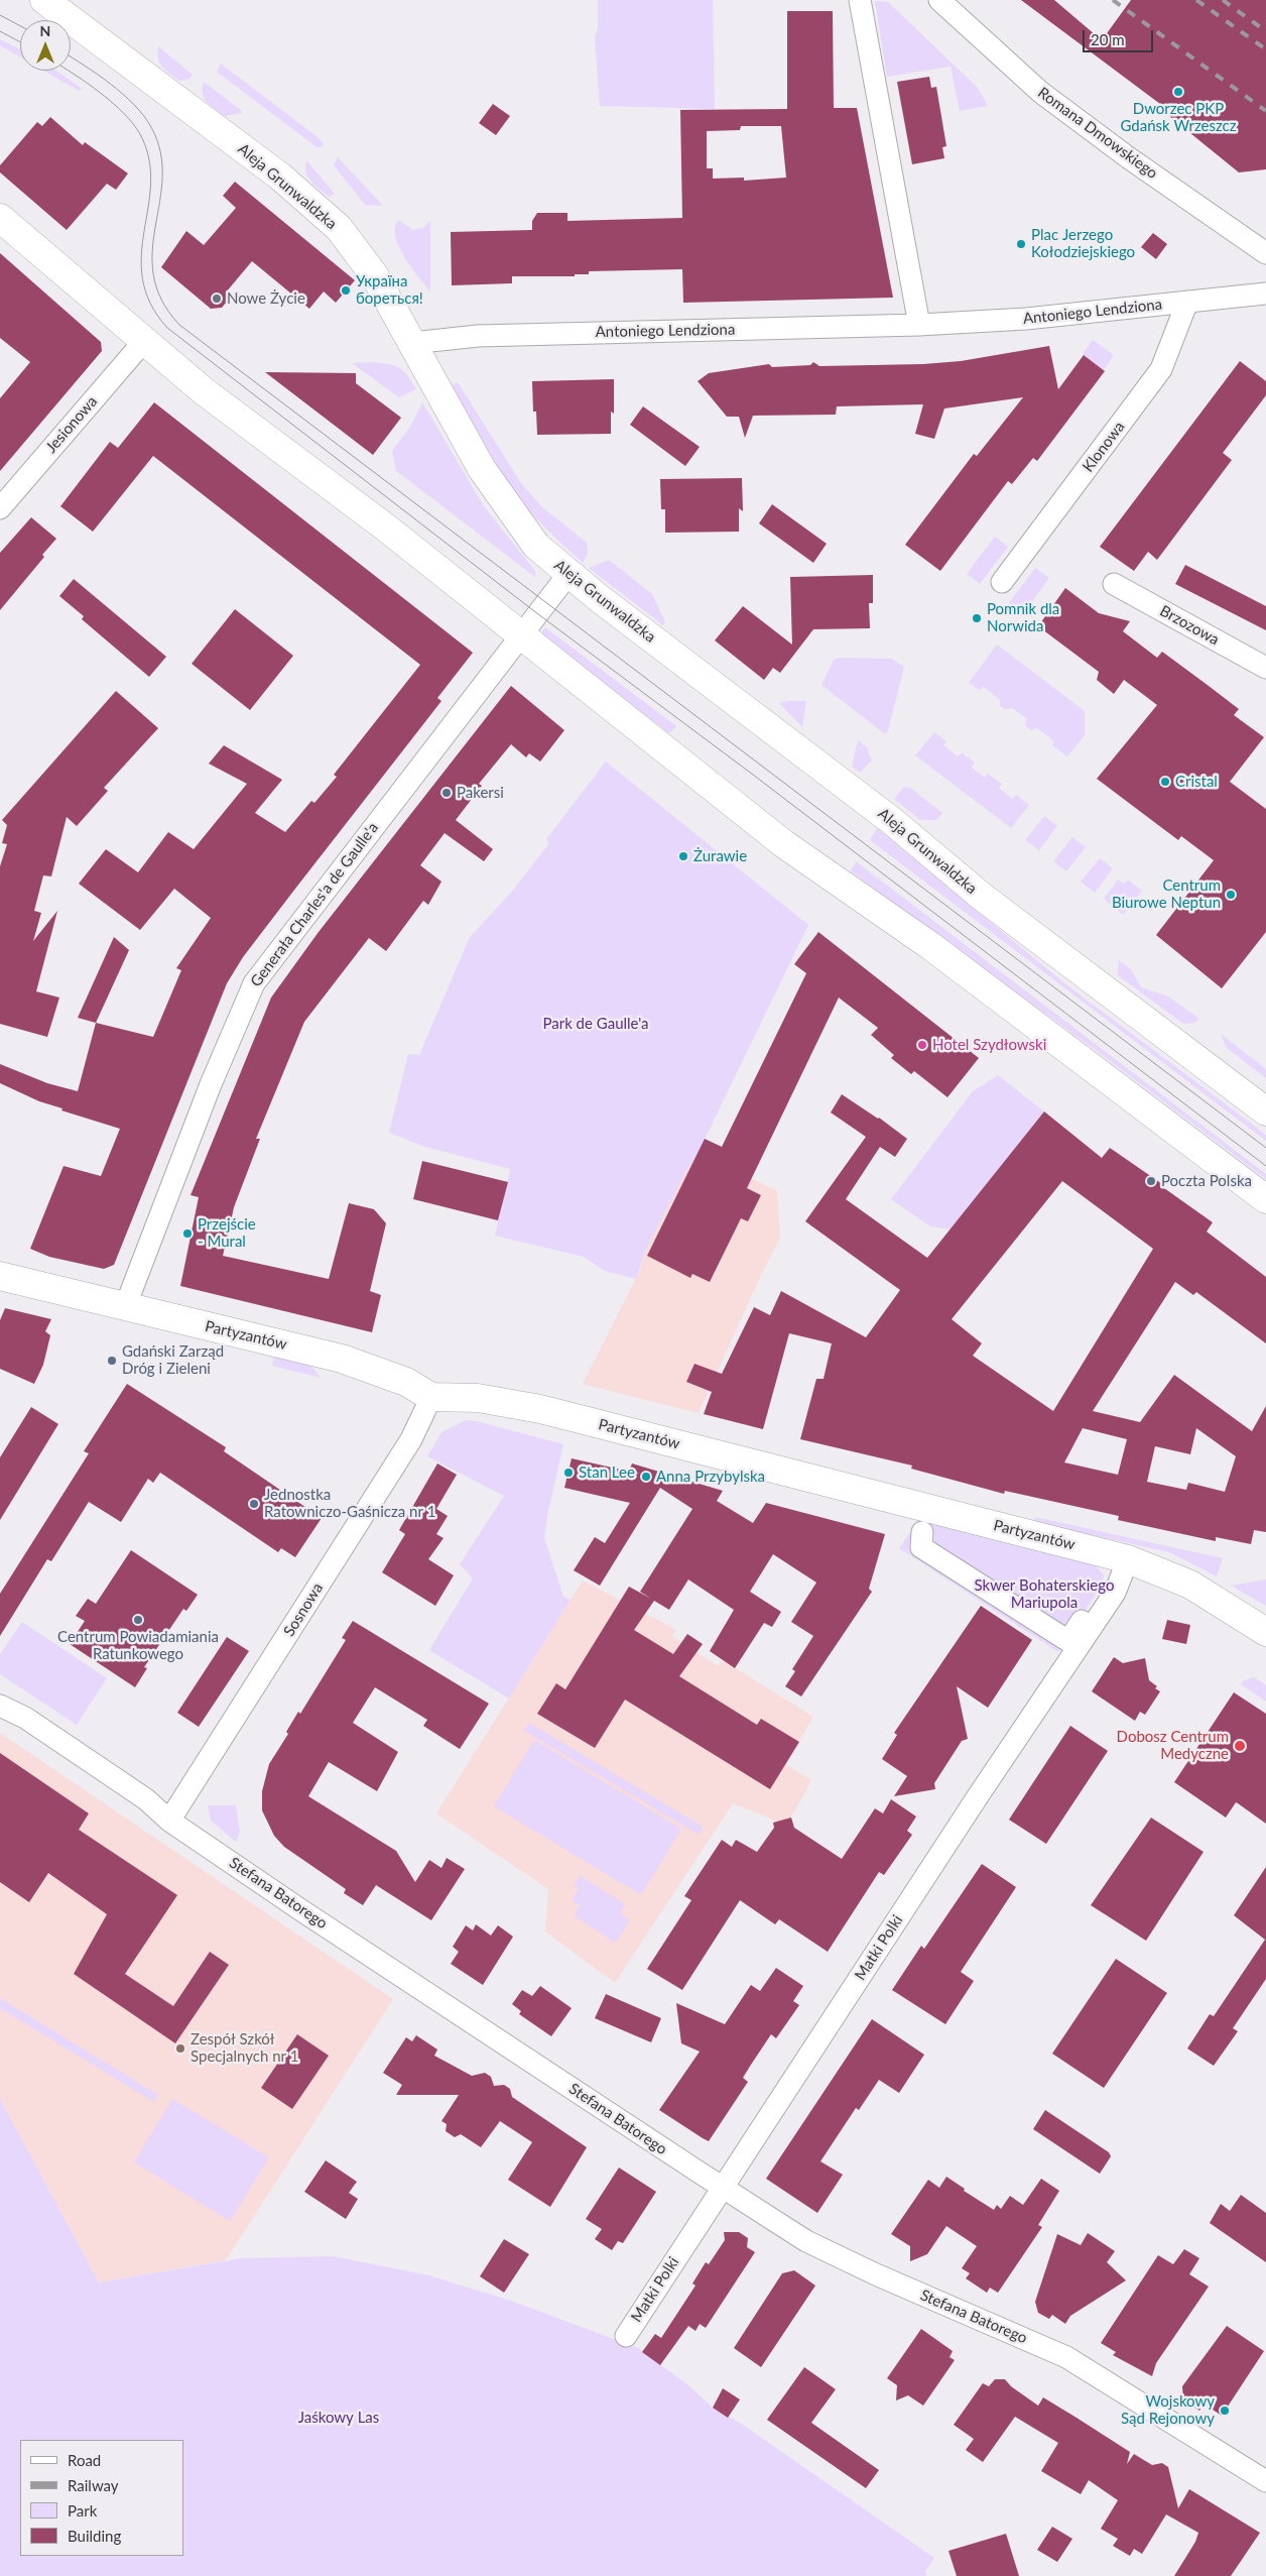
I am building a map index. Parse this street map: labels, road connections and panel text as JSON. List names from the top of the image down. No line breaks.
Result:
{"streets":{"main road":["Aleja Grunwaldzka","Partyzantów"],"street":["Romana Dmowskiego","Antoniego Lendziona","Jesionowa","Klonowa","Brzozowa","Generała Charles'a de Gaulle'a","Sosnowa","Stefana Batorego","Matki Polki"]},"crossings":[["Aleja Grunwaldzka","Antoniego Lendziona"],["Aleja Grunwaldzka","Generała Charles'a de Gaulle'a"],["Antoniego Lendziona","Klonowa"],["Generała Charles'a de Gaulle'a","Partyzantów"],["Partyzantów","Sosnowa"],["Partyzantów","Matki Polki"],["Sosnowa","Stefana Batorego"],["Stefana Batorego","Matki Polki"]],"parks":["Park de Gaulle'a","Skwer Bohaterskiego Mariupola","Jaśkowy Las"],"places":["Dworzec PKP Gdańsk Wrzeszcz","Plac Jerzego Kołodziejskiego","Україна бореться!","Nowe Życie","Pomnik dla Norwida","Cristal","Pakersi","Żurawie","Centrum Biurowe Neptun","Hotel Szydłowski","Poczta Polska","Przejście - Mural","Gdański Zarząd Dróg i Zieleni","Stan Lee","Anna Przybylska","Jednostka Ratowniczo-Gaśnicza nr 1","Centrum Powiadamiania Ratunkowego","Dobosz Centrum Medyczne","Zespół Szkół Specjalnych nr 1","Wojskowy Sąd Rejonowy"],"legend":["Road","Railway","Park","Building"],"scale_bar":"20 m","north":"top"}
